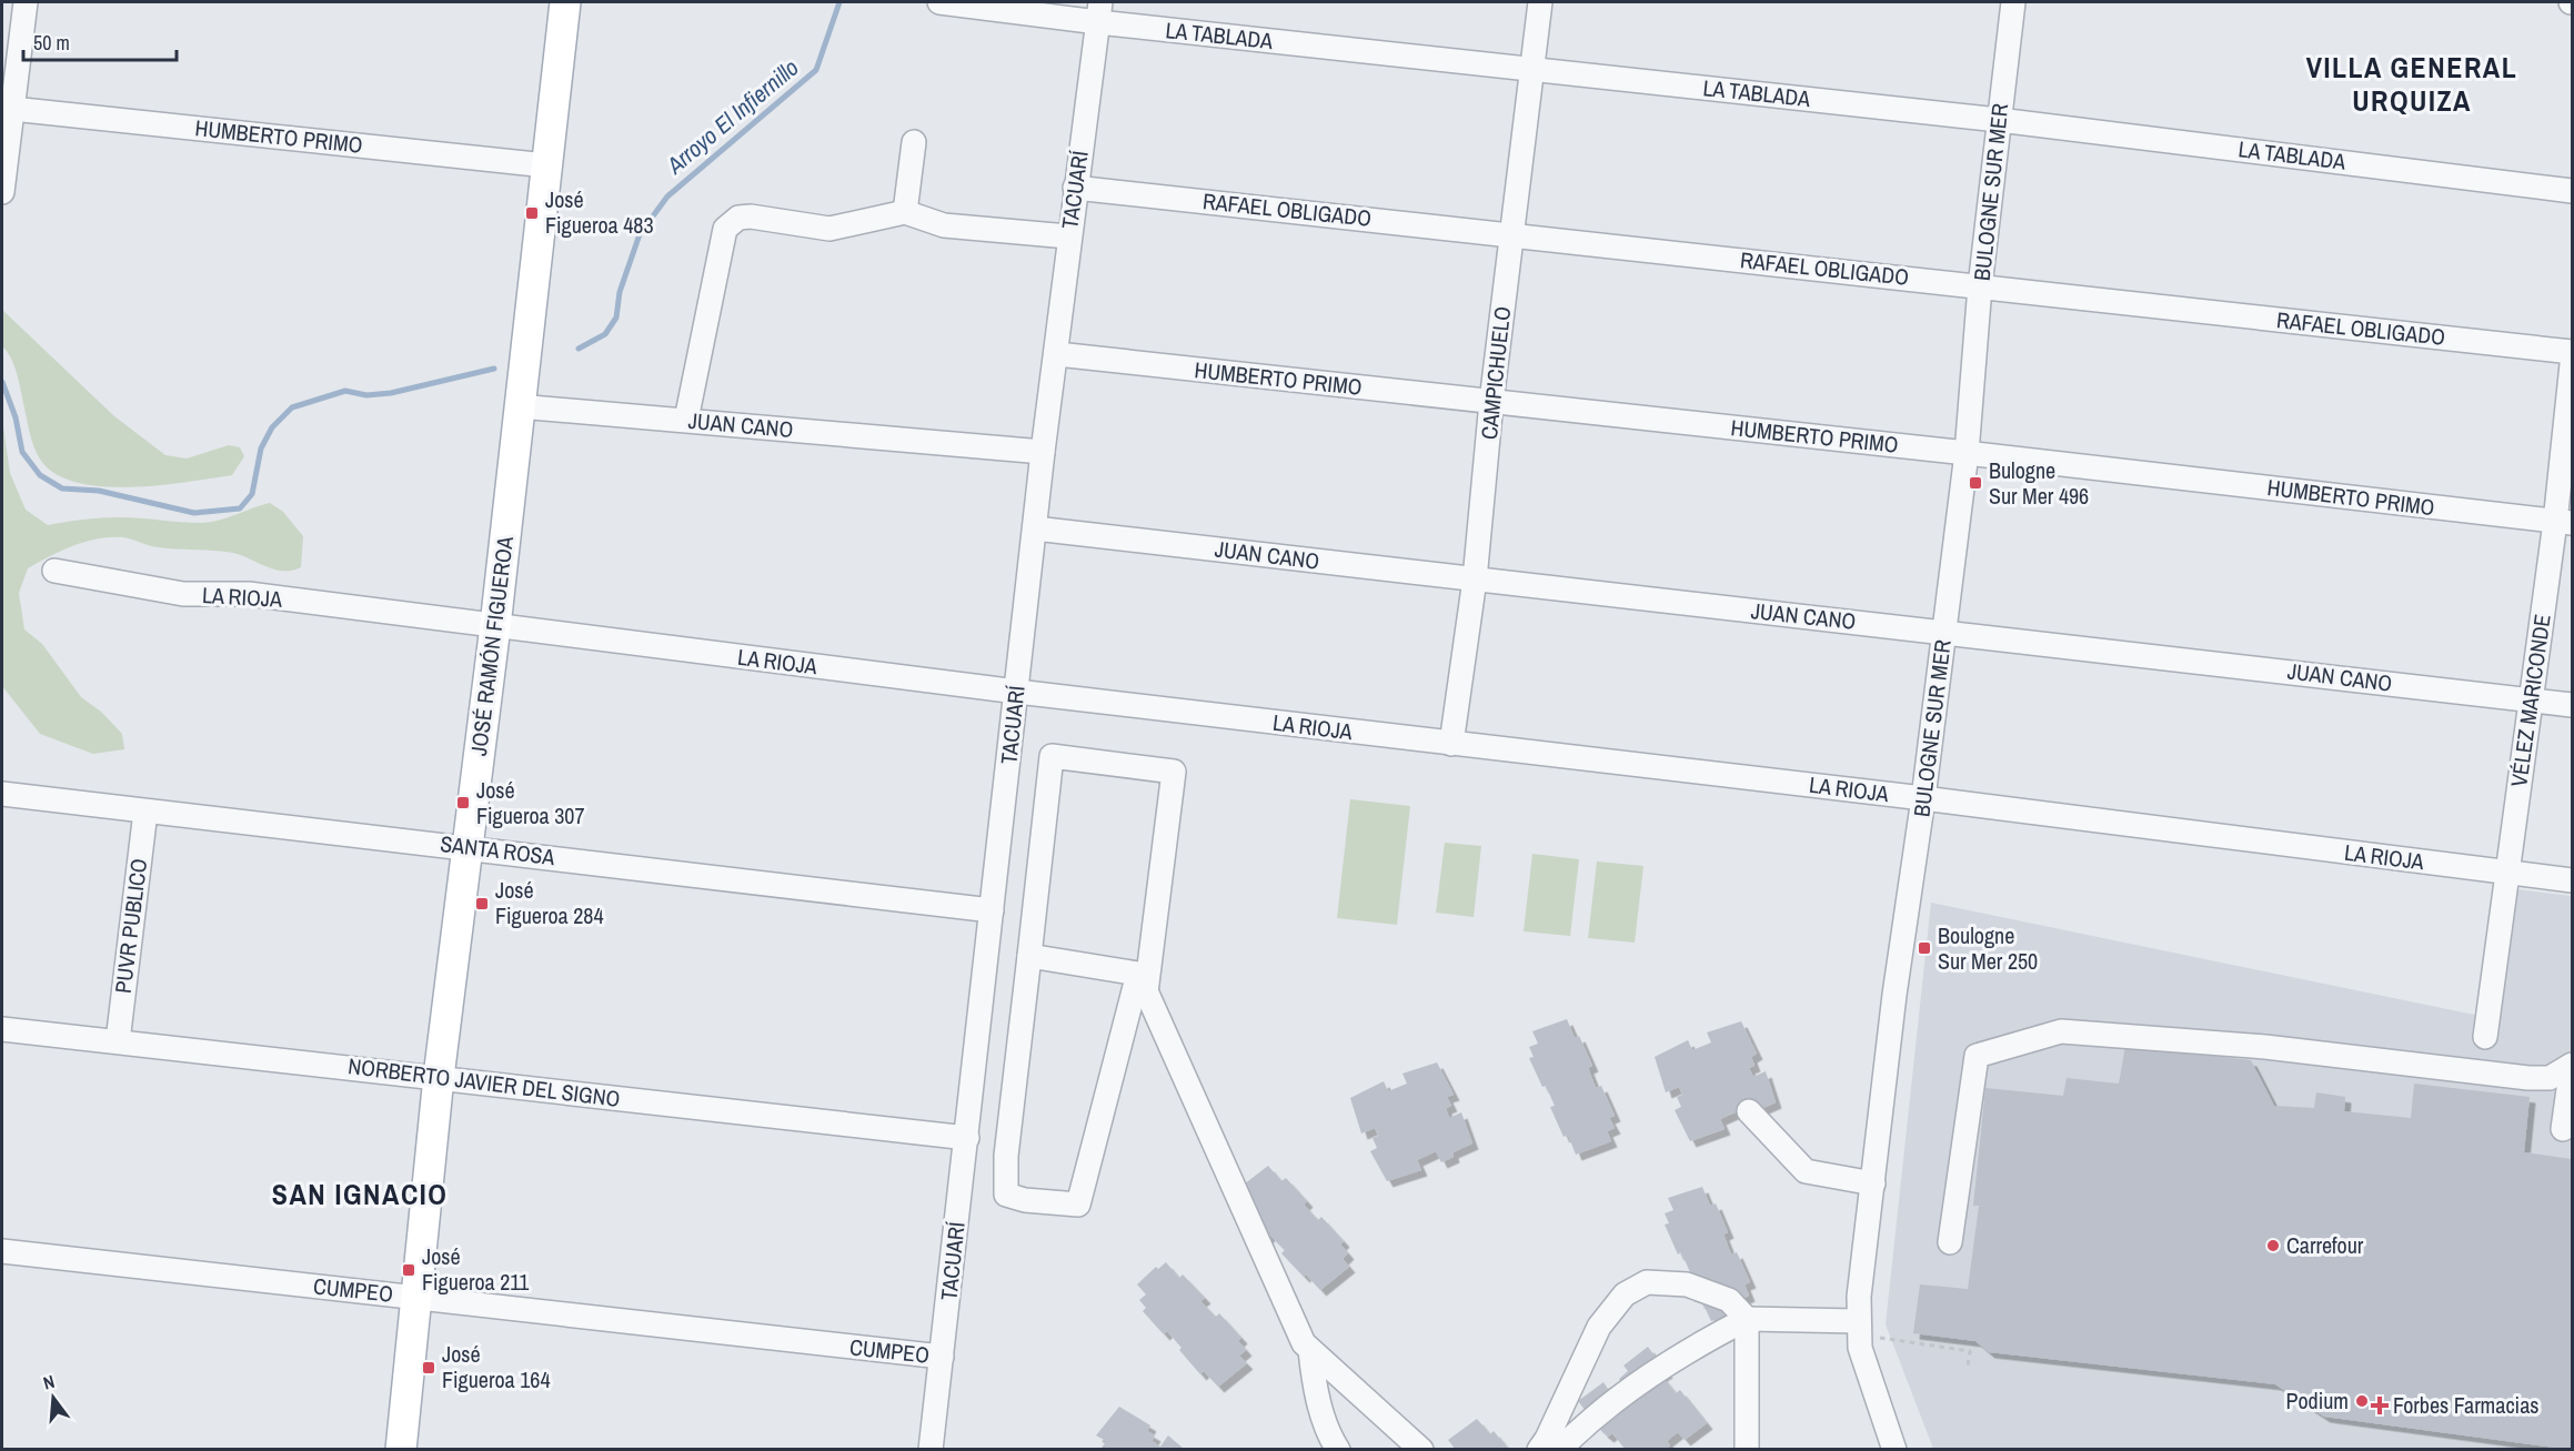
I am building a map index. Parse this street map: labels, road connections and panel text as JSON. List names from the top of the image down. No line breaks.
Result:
{"streets":{"main road":["JOSÉ RAMÓN FIGUEROA"],"street":["LA TABLADA","HUMBERTO PRIMO","TACUARÍ","BULOGNE SUR MER","RAFAEL OBLIGADO","CAMPICHUELO","JUAN CANO","LA RIOJA","VÉLEZ MARICONDE","SANTA ROSA","PUVR PUBLICO","NORBERTO JAVIER DEL SIGNO","CUMPEO"]},"crossings":[["LA TABLADA","TACUARÍ"],["LA TABLADA","BULOGNE SUR MER"],["LA TABLADA","CAMPICHUELO"],["HUMBERTO PRIMO","TACUARÍ"],["HUMBERTO PRIMO","BULOGNE SUR MER"],["HUMBERTO PRIMO","CAMPICHUELO"],["HUMBERTO PRIMO","JOSÉ RAMÓN FIGUEROA"],["HUMBERTO PRIMO","VÉLEZ MARICONDE"],["TACUARÍ","RAFAEL OBLIGADO"],["TACUARÍ","JUAN CANO"],["TACUARÍ","LA RIOJA"],["TACUARÍ","SANTA ROSA"],["TACUARÍ","NORBERTO JAVIER DEL SIGNO"],["TACUARÍ","CUMPEO"],["BULOGNE SUR MER","RAFAEL OBLIGADO"],["BULOGNE SUR MER","JUAN CANO"],["BULOGNE SUR MER","LA RIOJA"],["RAFAEL OBLIGADO","CAMPICHUELO"],["CAMPICHUELO","JUAN CANO"],["CAMPICHUELO","LA RIOJA"],["JUAN CANO","JOSÉ RAMÓN FIGUEROA"],["JUAN CANO","VÉLEZ MARICONDE"],["LA RIOJA","JOSÉ RAMÓN FIGUEROA"],["LA RIOJA","VÉLEZ MARICONDE"],["JOSÉ RAMÓN FIGUEROA","SANTA ROSA"],["JOSÉ RAMÓN FIGUEROA","NORBERTO JAVIER DEL SIGNO"],["JOSÉ RAMÓN FIGUEROA","CUMPEO"],["SANTA ROSA","PUVR PUBLICO"],["PUVR PUBLICO","NORBERTO JAVIER DEL SIGNO"]],"districts":["VILLA GENERAL URQUIZA","SAN IGNACIO"],"water":["Arroyo El Infiernillo"],"places":{"transit":["José Figueroa 483","Bulogne Sur Mer 496","José Figueroa 307","José Figueroa 284","Boulogne Sur Mer 250","José Figueroa 211","José Figueroa 164"],"other":["Carrefour","Podium"],"health":["Forbes Farmacias"]},"scale_bar":"50 m","north":"top"}
